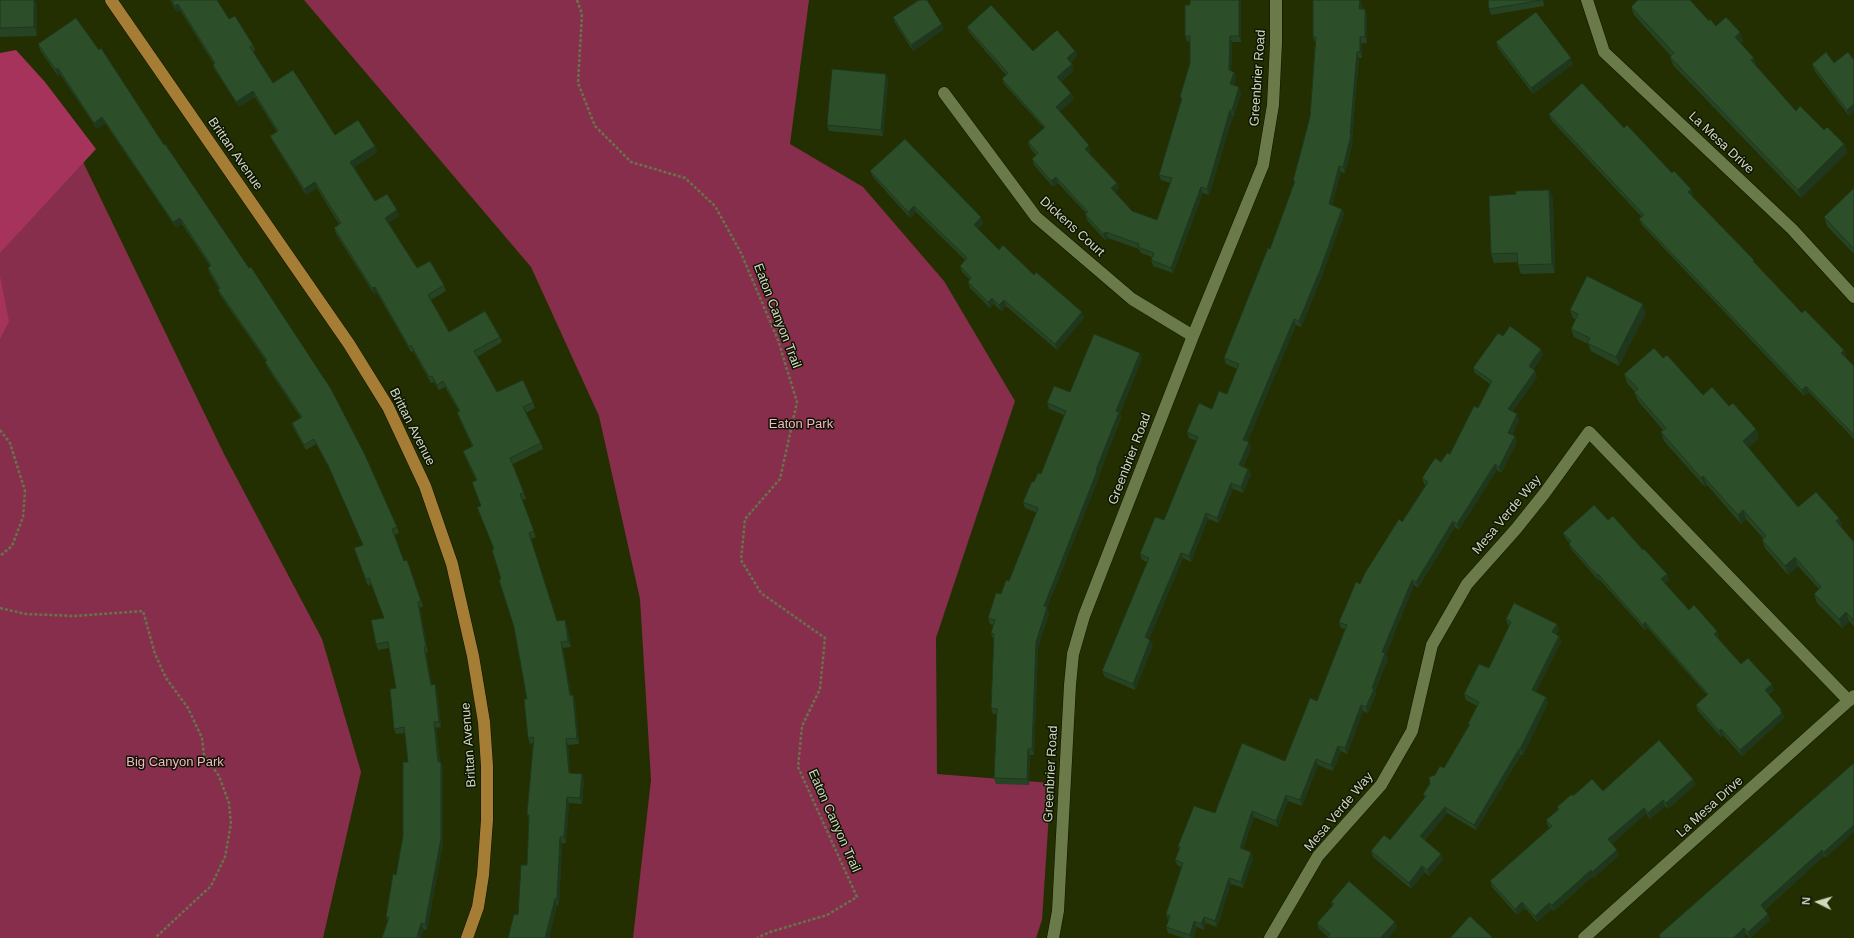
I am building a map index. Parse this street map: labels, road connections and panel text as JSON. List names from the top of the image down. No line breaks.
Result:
{"streets":{"main road":["Brittan Avenue"],"street":["Greenbrier Road","La Mesa Drive","Dickens Court","Mesa Verde Way"],"path":["Eaton Canyon Trail"]},"crossings":[["Greenbrier Road","Dickens Court"],["La Mesa Drive","Mesa Verde Way"]],"parks":["Eaton Park","Big Canyon Park"],"north":"left"}
